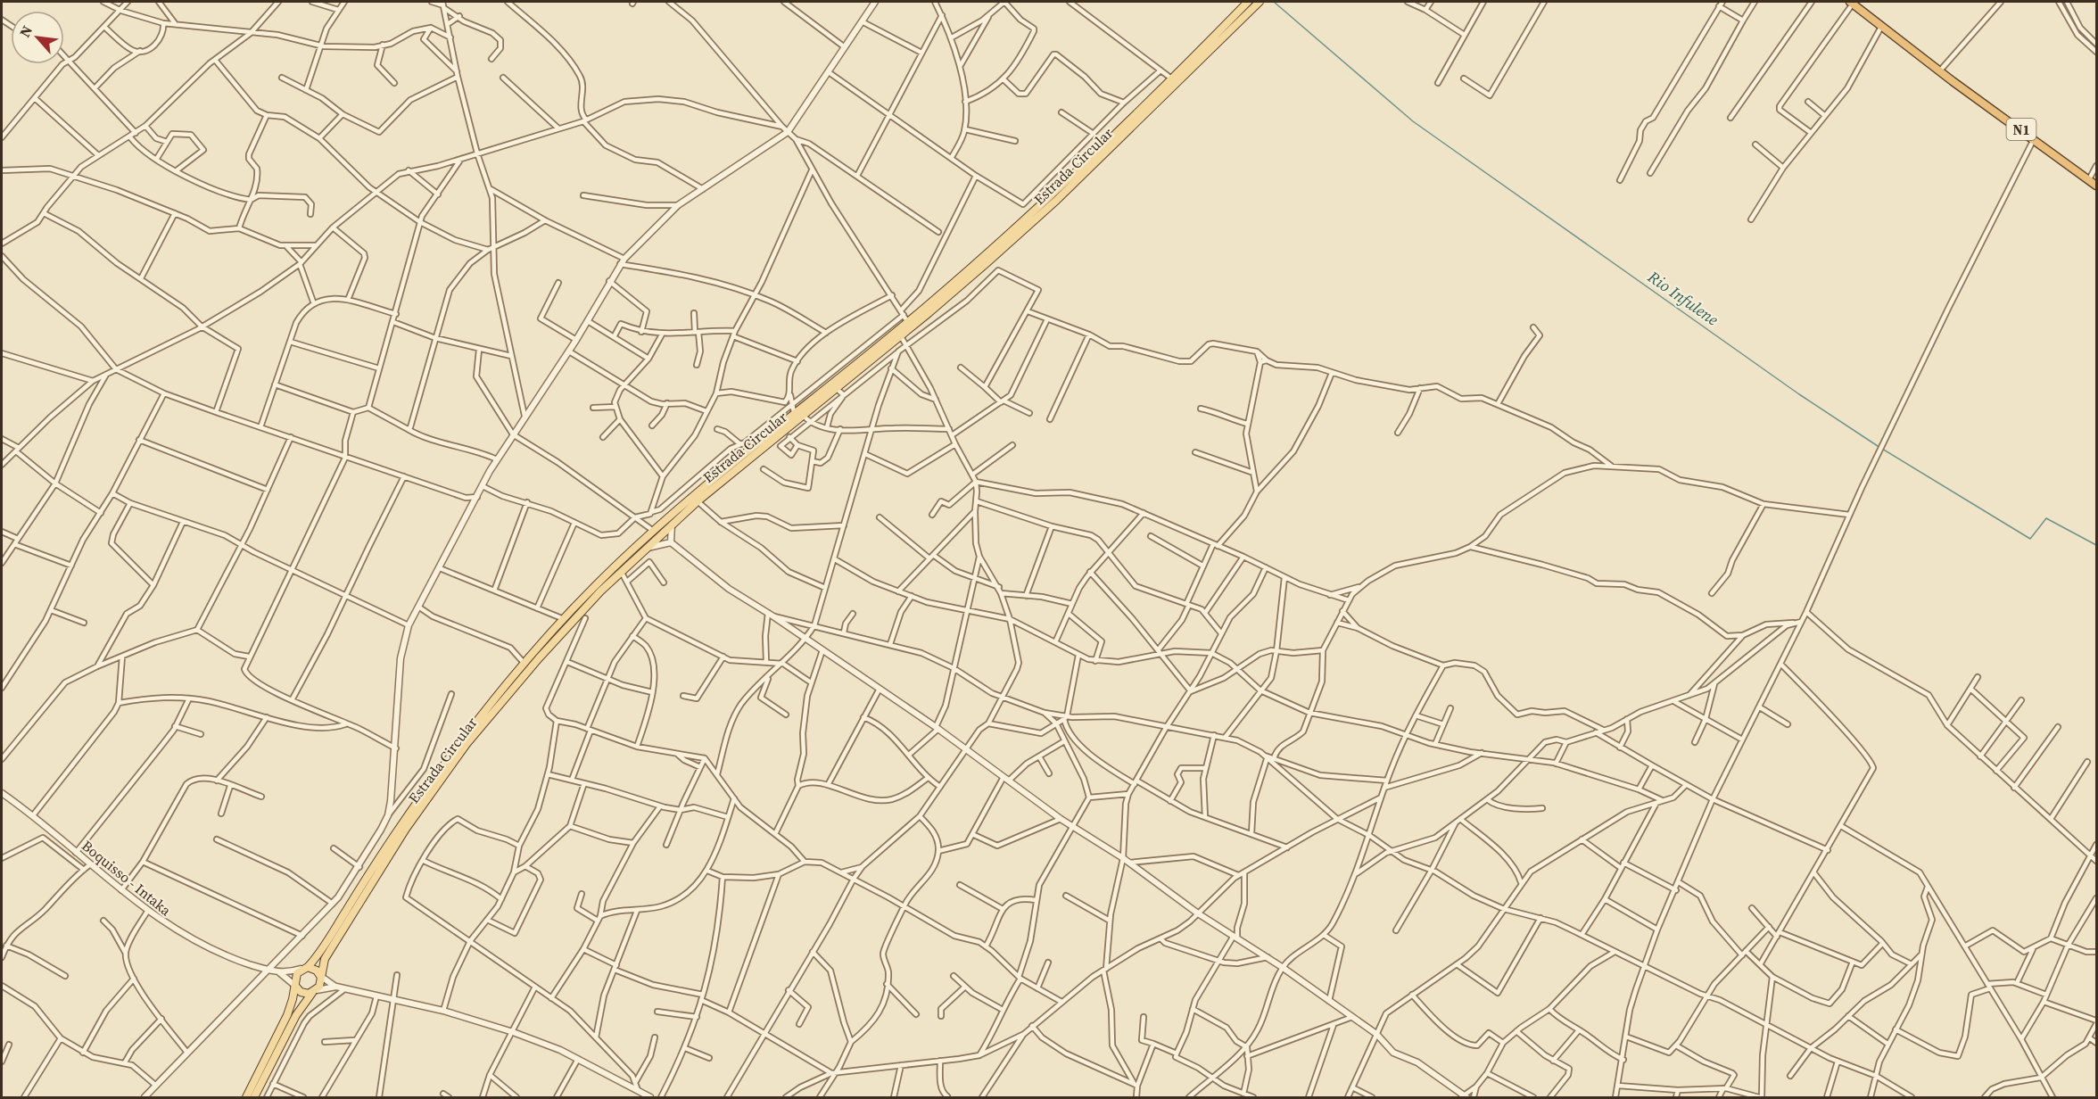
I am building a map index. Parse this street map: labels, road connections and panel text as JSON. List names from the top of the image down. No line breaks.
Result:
{"streets":{"highway":["N1"],"main road":["Estrada Circular"],"street":["Boquisso - Intaka"]},"water":["Rio Infulene"],"north":"top left"}
